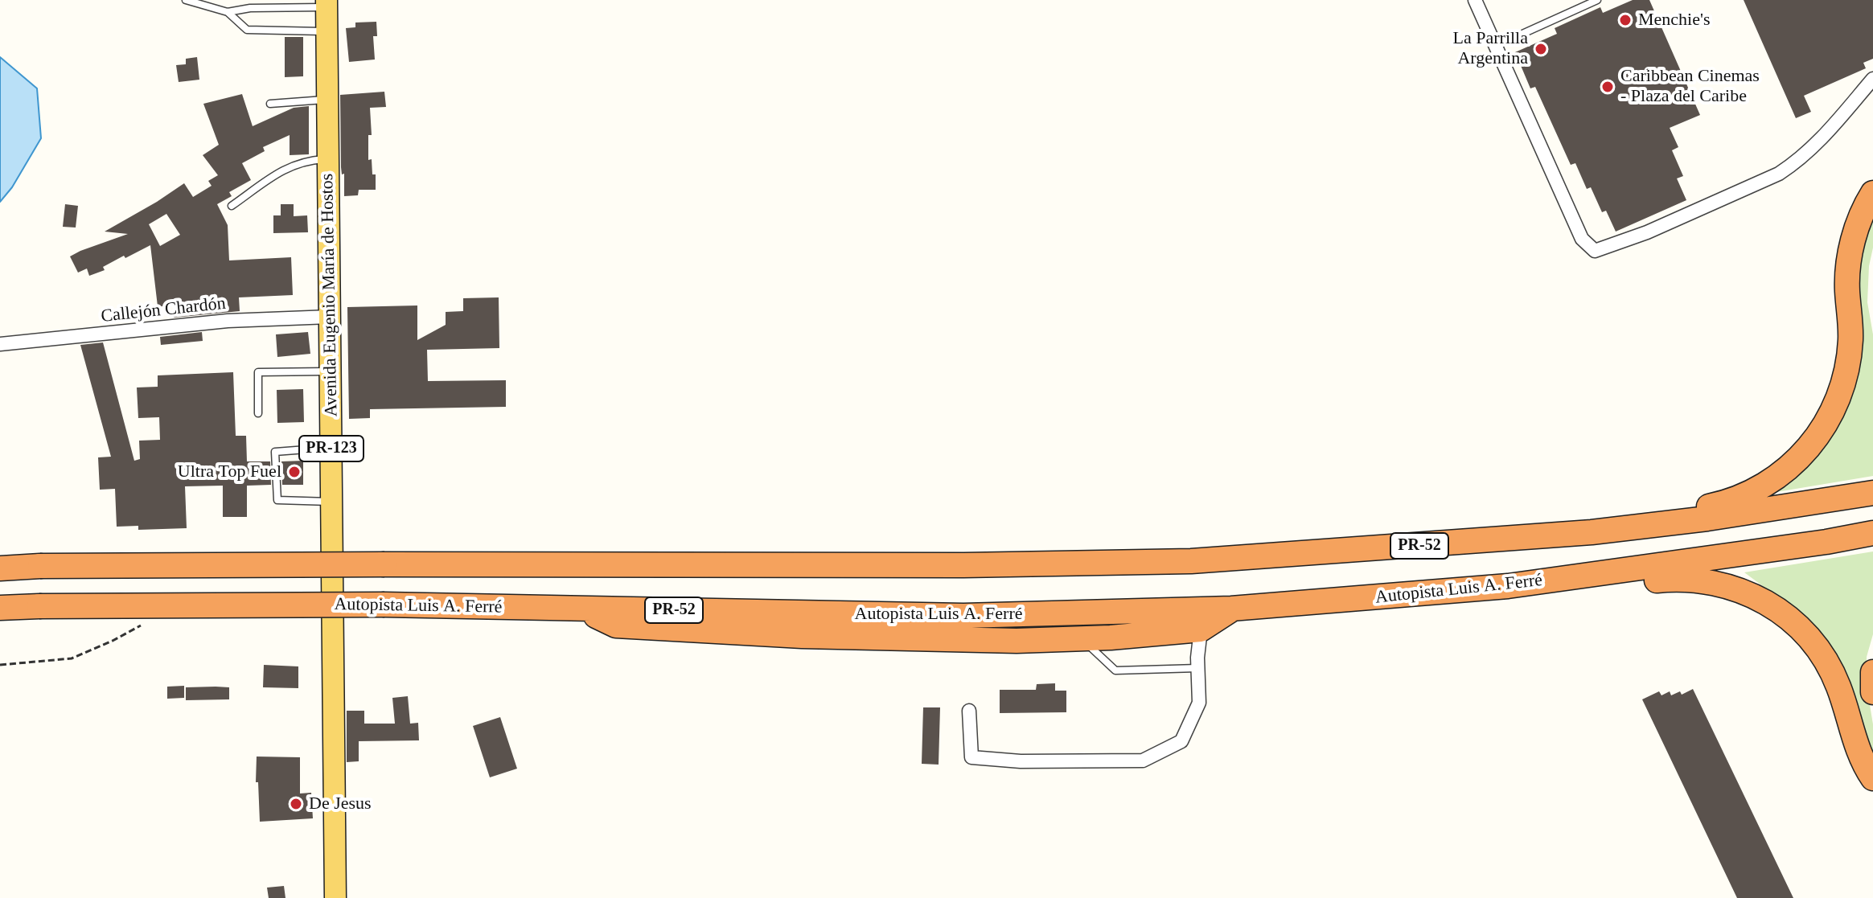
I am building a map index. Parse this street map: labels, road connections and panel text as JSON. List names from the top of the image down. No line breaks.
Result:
{"streets":{"highway":["PR-52","Autopista Luis A. Ferré"],"main road":["Avenida Eugenio María de Hostos","PR-123"],"street":["Callejón Chardón"]},"crossings":[["Avenida Eugenio María de Hostos","Callejón Chardón"]],"places":["Menchie's","La Parrilla Argentina","Caribbean Cinemas - Plaza del Caribe","Ultra Top Fuel","De Jesus"]}
